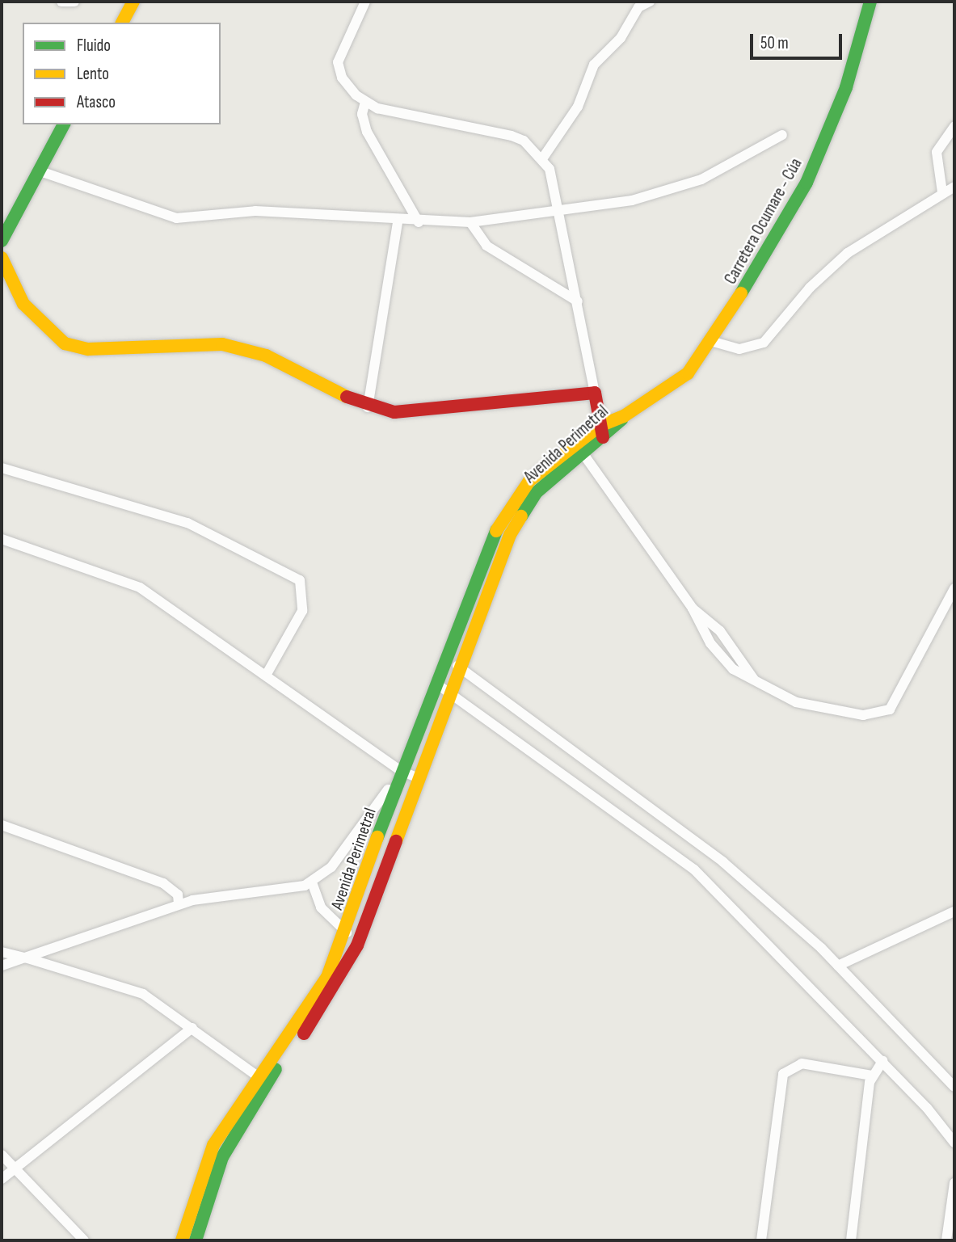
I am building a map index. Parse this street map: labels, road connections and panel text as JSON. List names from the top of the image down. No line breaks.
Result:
{"streets":{"main road":["Carretera Ocumare - Cúa","Avenida Perimetral"]},"crossings":[["Carretera Ocumare - Cúa","Avenida Perimetral"]],"legend":["Fluido","Lento","Atasco"],"scale_bar":"50 m"}
